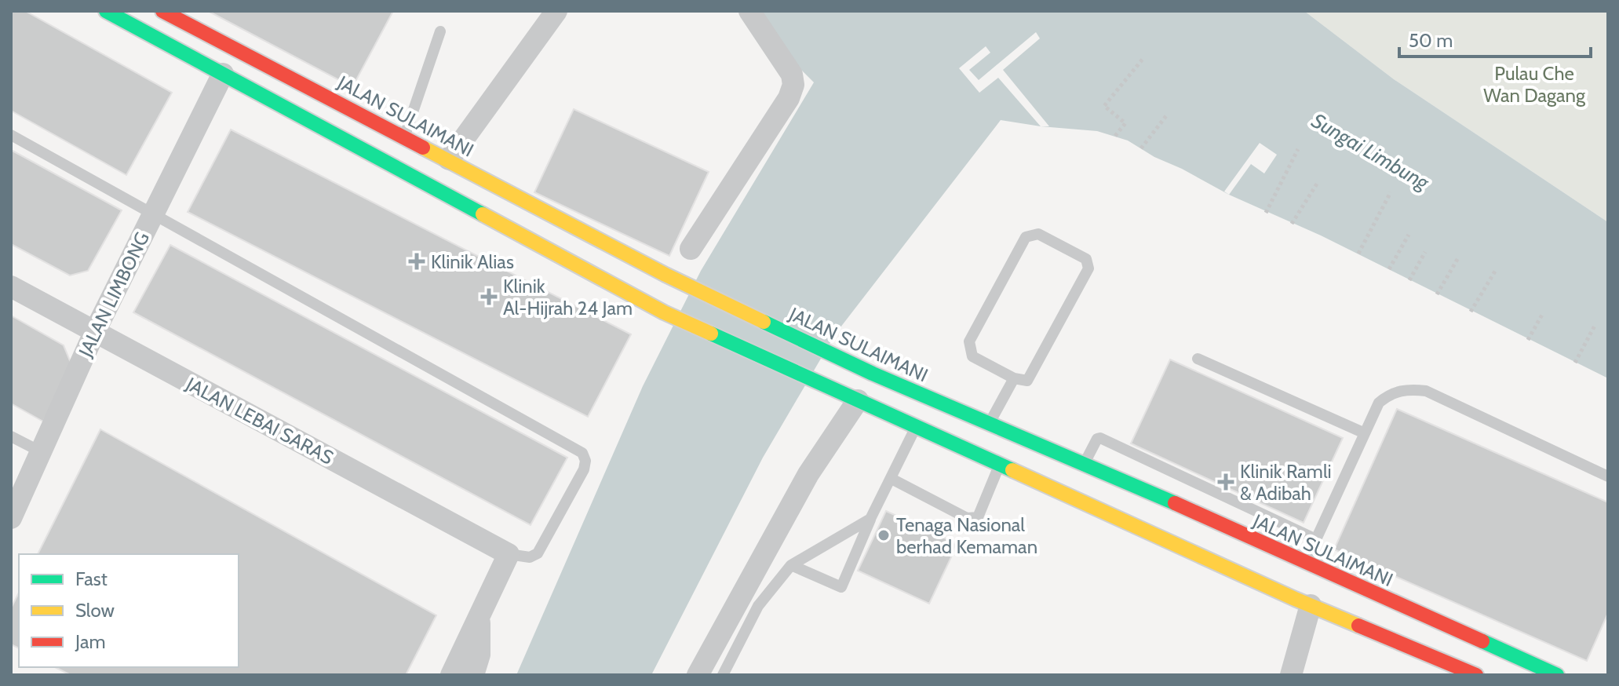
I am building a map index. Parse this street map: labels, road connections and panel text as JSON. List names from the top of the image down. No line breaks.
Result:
{"streets":{"main road":["JALAN SULAIMANI"],"street":["JALAN LIMBONG","JALAN LEBAI SARAS"]},"crossings":[["JALAN SULAIMANI","JALAN LIMBONG"],["JALAN LIMBONG","JALAN LEBAI SARAS"]],"water":["Sungai Limbung"],"parks":["Pulau Che Wan Dagang"],"places":{"health":["Klinik Alias","Klinik Al-Hijrah 24 Jam","Klinik Ramli & Adibah"],"other":["Tenaga Nasional berhad Kemaman"]},"legend":["Fast","Slow","Jam"],"scale_bar":"50 m"}
